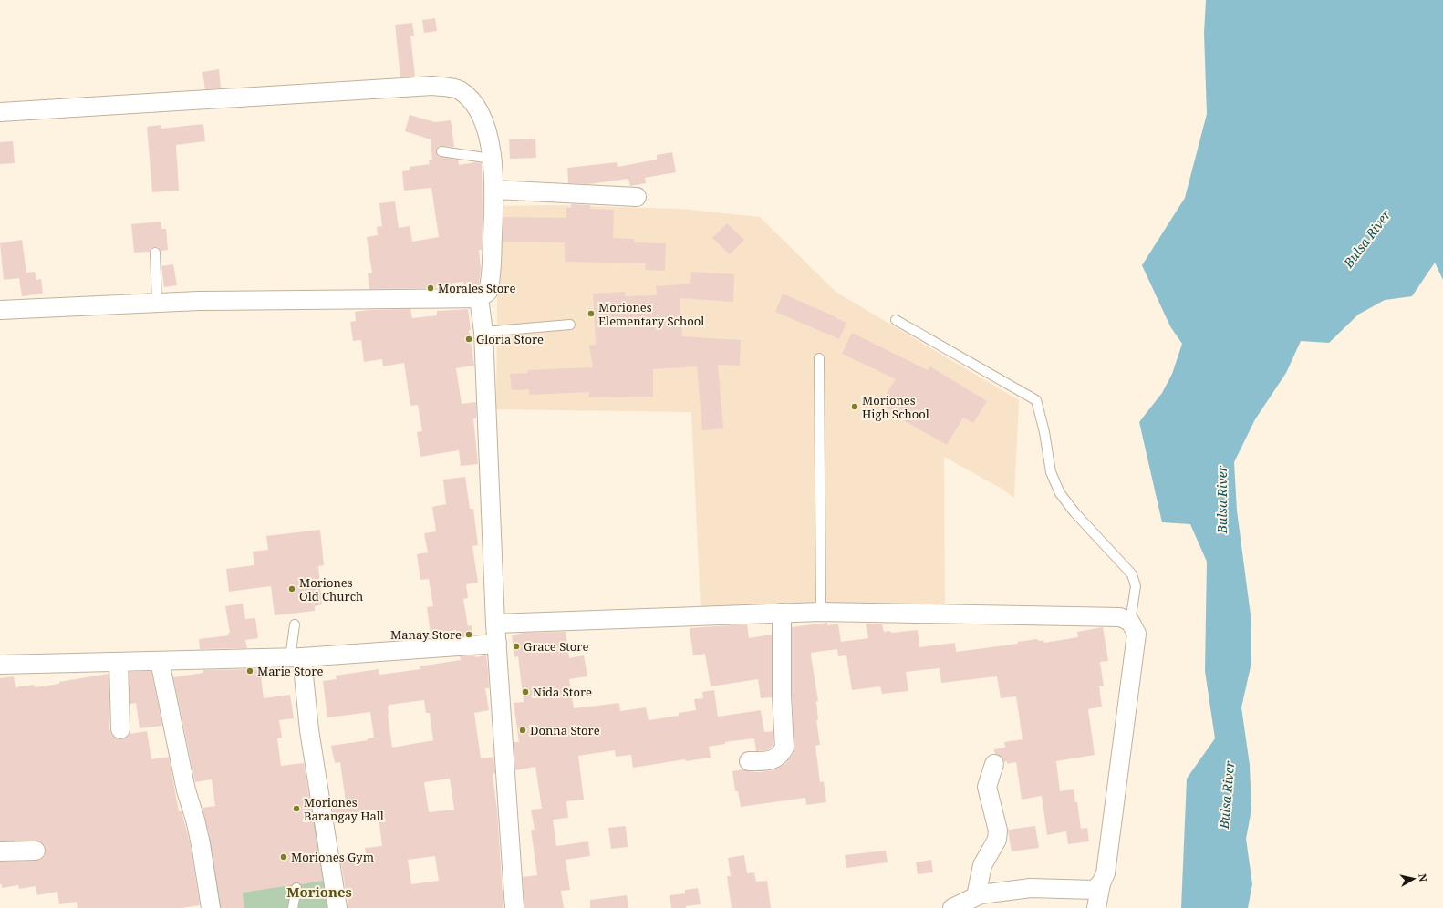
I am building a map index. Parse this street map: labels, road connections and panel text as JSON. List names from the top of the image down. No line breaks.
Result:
{"districts":["Moriones"],"water":["Bulsa River"],"places":["Morales Store","Moriones Elementary School","Gloria Store","Moriones High School","Moriones Old Church","Manay Store","Grace Store","Marie Store","Nida Store","Donna Store","Moriones Barangay Hall","Moriones Gym"],"north":"right"}
